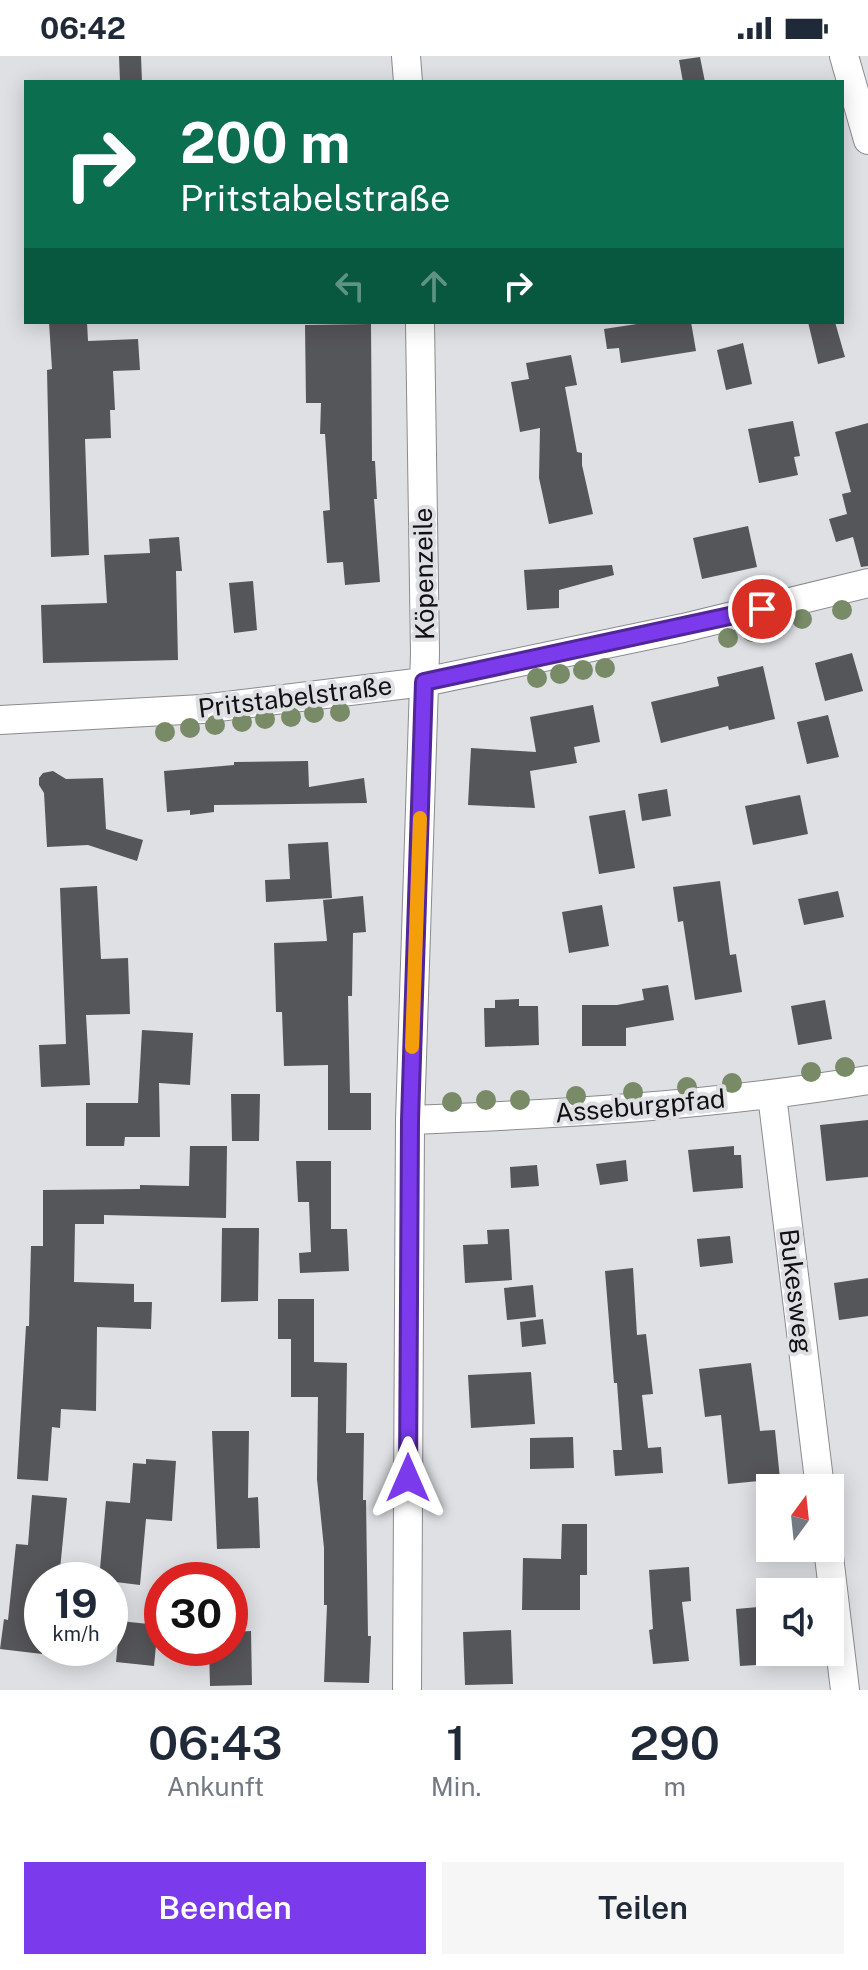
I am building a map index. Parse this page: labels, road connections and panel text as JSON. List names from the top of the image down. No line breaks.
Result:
{"streets":{"street":["Köpenzeile","Pritstabelstraße","Asseburgpfad","Bukesweg"]},"crossings":[["Köpenzeile","Pritstabelstraße"],["Köpenzeile","Asseburgpfad"],["Asseburgpfad","Bukesweg"]],"north":"top","page":{"status":"06:42","turn":["200 m","Pritstabelstraße"],"speed":"19 km/h","limit":"30","eta":["06:43","Ankunft","1","Min.","290","m"],"buttons":["Beenden","Teilen"]}}
